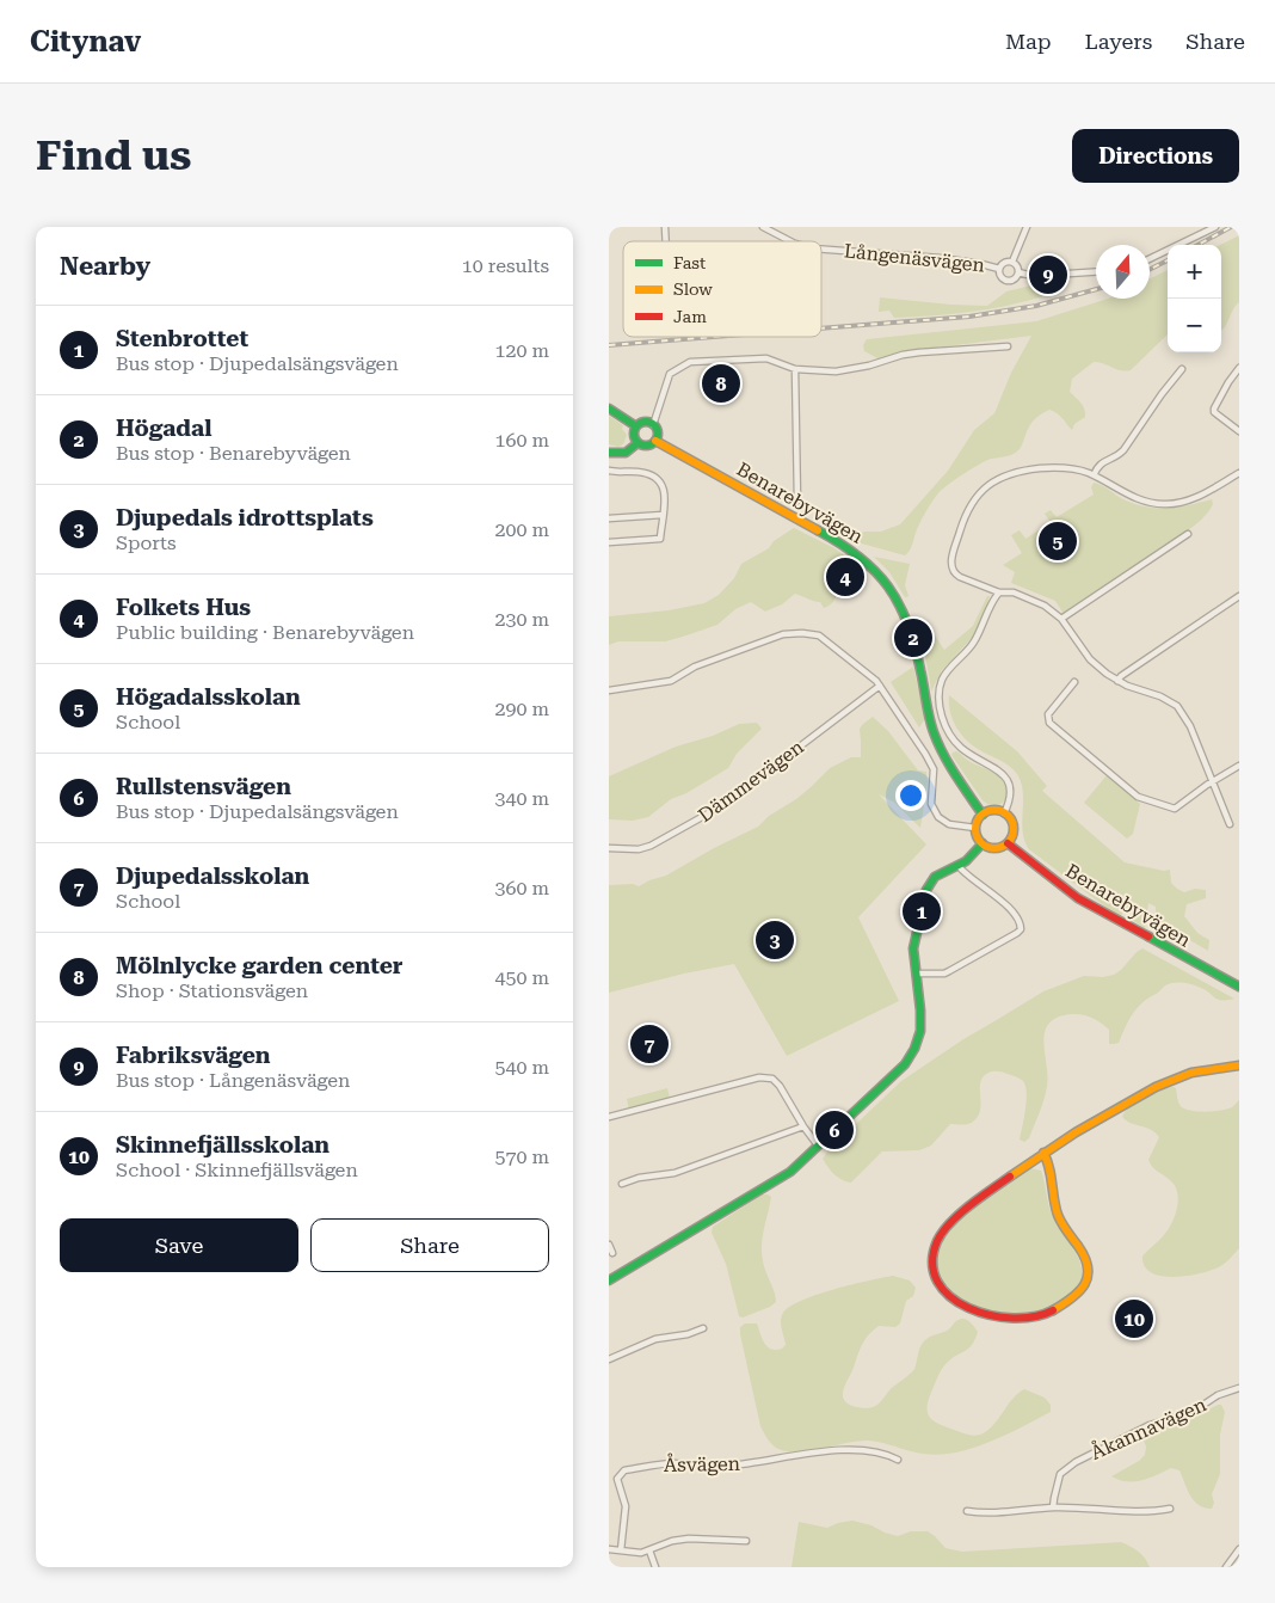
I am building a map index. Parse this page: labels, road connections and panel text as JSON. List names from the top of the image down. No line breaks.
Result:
{"streets":{"street":["Långenäsvägen","Benarebyvägen","Dämmevägen","Åkannavägen","Åsvägen"]},"legend":["Fast","Slow","Jam"],"north":"top","page":{"header":"Citynav","nav":["Map","Layers","Share"],"buttons":["Directions",["Save","Share"]],"title":"Find us","heading":["Nearby","10 results"],"map_buttons":["+","−"],"pins":["9","8","5","4","2","1","3","7","6","10"],"list":[{"mark":"1","name":"Stenbrottet","note":"Bus stop · Djupedalsängsvägen","value":"120 m"},{"mark":"2","name":"Högadal","note":"Bus stop · Benarebyvägen","value":"160 m"},{"mark":"3","name":"Djupedals idrottsplats","note":"Sports","value":"200 m"},{"mark":"4","name":"Folkets Hus","note":"Public building · Benarebyvägen","value":"230 m"},{"mark":"5","name":"Högadalsskolan","note":"School","value":"290 m"},{"mark":"6","name":"Rullstensvägen","note":"Bus stop · Djupedalsängsvägen","value":"340 m"},{"mark":"7","name":"Djupedalsskolan","note":"School","value":"360 m"},{"mark":"8","name":"Mölnlycke garden center","note":"Shop · Stationsvägen","value":"450 m"},{"mark":"9","name":"Fabriksvägen","note":"Bus stop · Långenäsvägen","value":"540 m"},{"mark":"10","name":"Skinnefjällsskolan","note":"School · Skinnefjällsvägen","value":"570 m"}]}}
